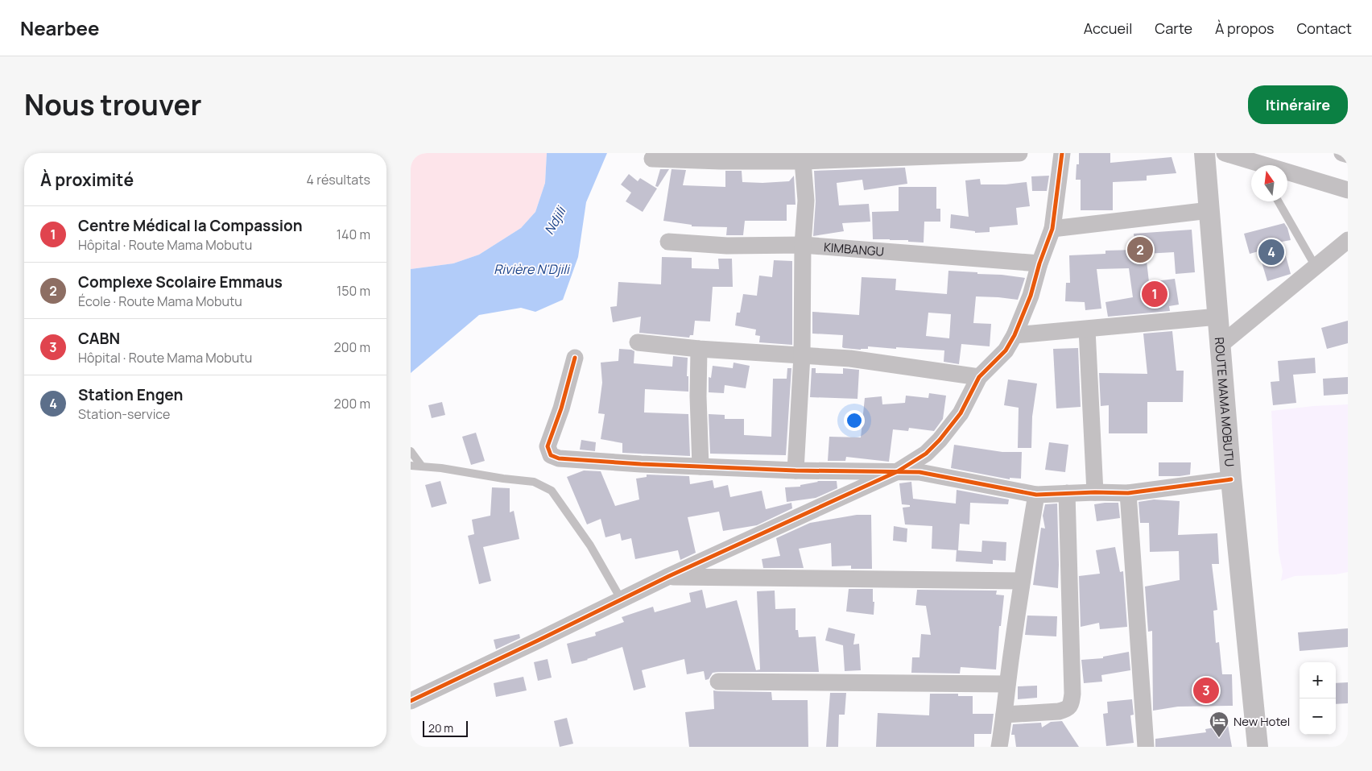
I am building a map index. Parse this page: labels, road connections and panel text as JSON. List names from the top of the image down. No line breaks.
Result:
{"streets":{"street":["KIMBANGU","ROUTE MAMA MOBUTU"]},"water":["Ndjili","Rivière N'Djili"],"places":{"hotel":["New Hotel"]},"scale_bar":"20 m","north":"top","page":{"header":"Nearbee","nav":["Accueil","Carte","À propos","Contact"],"title":"Nous trouver","buttons":"Itinéraire","heading":["À proximité","4 résultats"],"list":[{"mark":"1","name":"Centre Médical la Compassion","note":"Hôpital · Route Mama Mobutu","value":"140 m"},{"mark":"2","name":"Complexe Scolaire Emmaus","note":"École · Route Mama Mobutu","value":"150 m"},{"mark":"3","name":"CABN","note":"Hôpital · Route Mama Mobutu","value":"200 m"},{"mark":"4","name":"Station Engen","note":"Station-service","value":"200 m"}],"pins":["2","4","1","3"],"map_buttons":["+","−"],"scale":"20 m"}}
